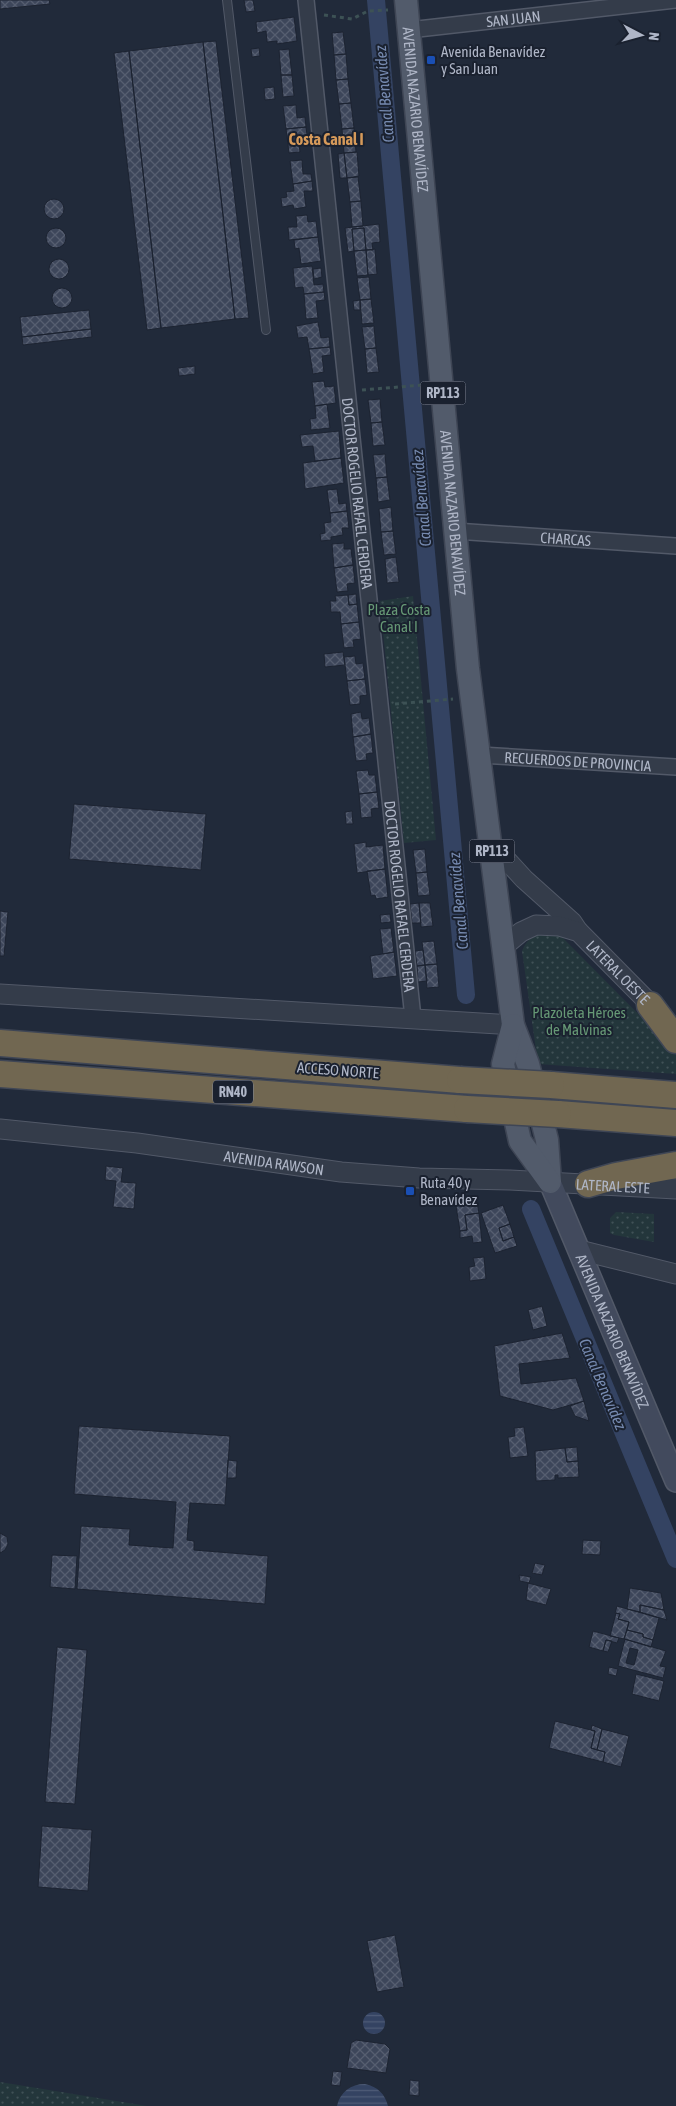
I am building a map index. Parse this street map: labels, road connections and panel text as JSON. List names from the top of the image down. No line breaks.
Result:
{"streets":{"highway":["ACCESO NORTE","RN40"],"main road":["AVENIDA NAZARIO BENAVÍDEZ","RP113"],"street":["SAN JUAN","DOCTOR ROGELIO RAFAEL CERDERA","CHARCAS","RECUERDOS DE PROVINCIA","LATERAL OESTE","AVENIDA RAWSON","LATERAL ESTE"]},"crossings":[["SAN JUAN","AVENIDA NAZARIO BENAVÍDEZ"],["AVENIDA NAZARIO BENAVÍDEZ","CHARCAS"],["AVENIDA NAZARIO BENAVÍDEZ","RECUERDOS DE PROVINCIA"],["AVENIDA NAZARIO BENAVÍDEZ","LATERAL OESTE"],["AVENIDA NAZARIO BENAVÍDEZ","AVENIDA RAWSON"],["AVENIDA NAZARIO BENAVÍDEZ","LATERAL ESTE"],["AVENIDA RAWSON","LATERAL ESTE"]],"districts":["Costa Canal I"],"water":["Canal Benavídez"],"parks":["Plaza Costa Canal I","Plazoleta Héroes de Malvinas"],"places":{"transit":["Avenida Benavídez y San Juan","Ruta 40 y Benavídez"]},"north":"right"}
